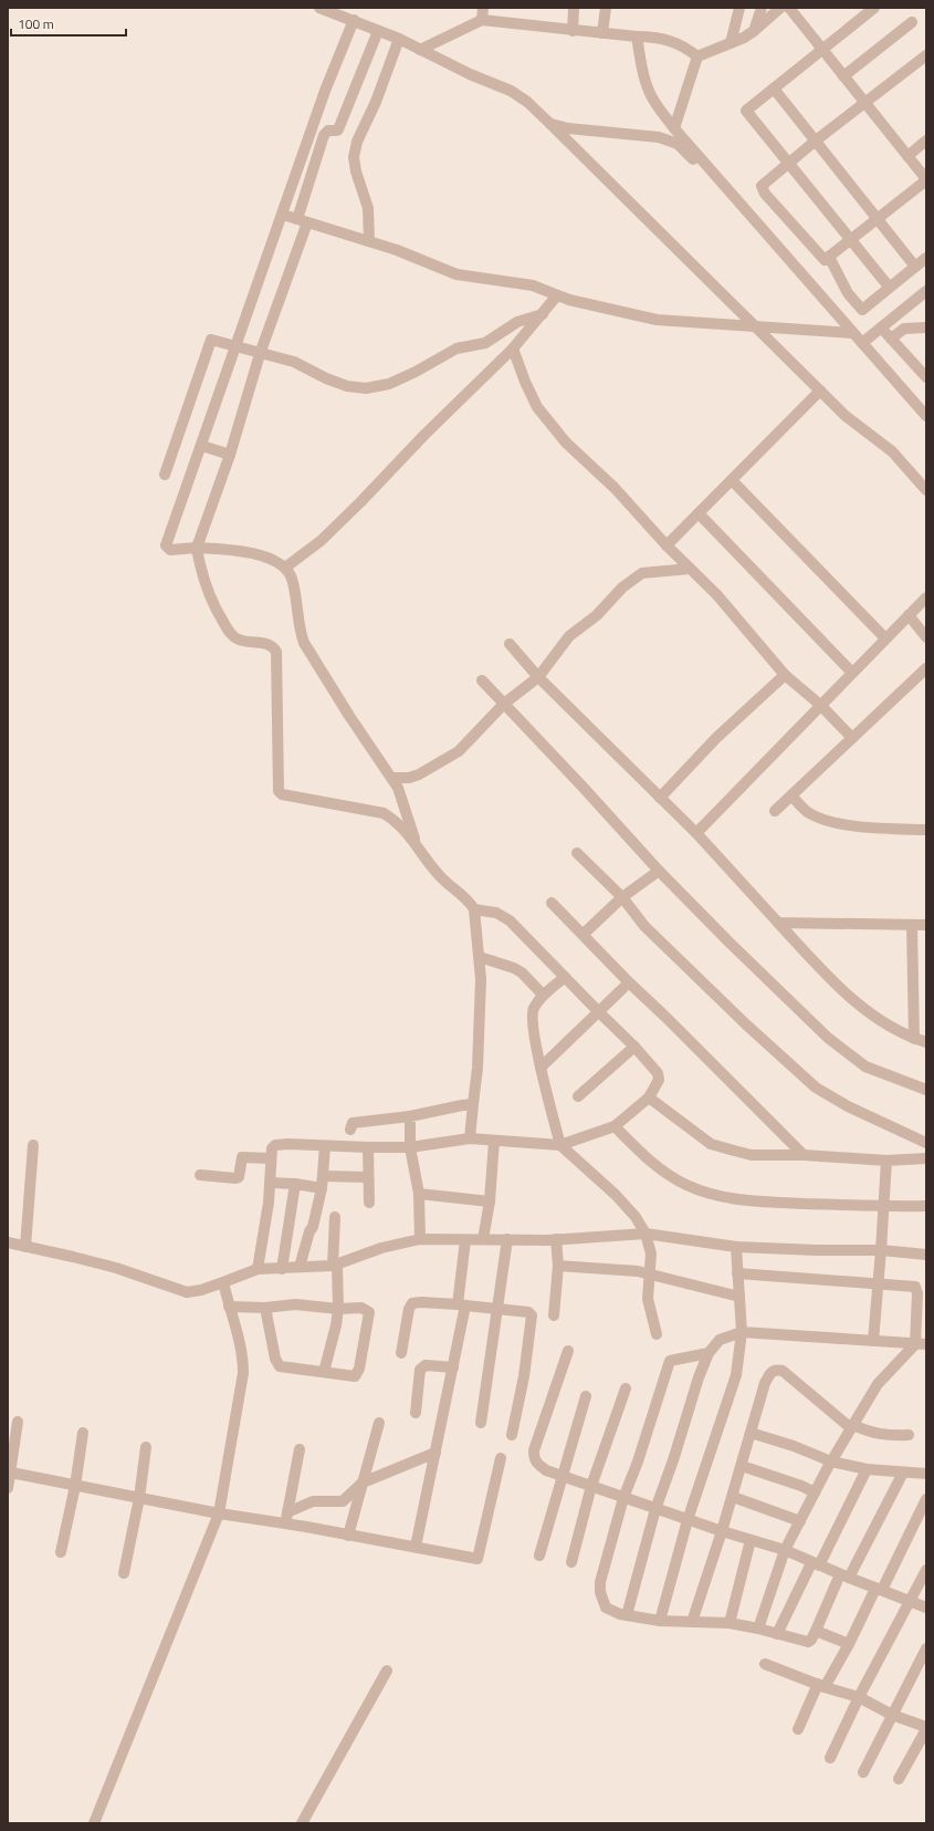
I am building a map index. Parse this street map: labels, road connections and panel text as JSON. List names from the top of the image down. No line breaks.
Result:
{"scale_bar":"100 m"}
